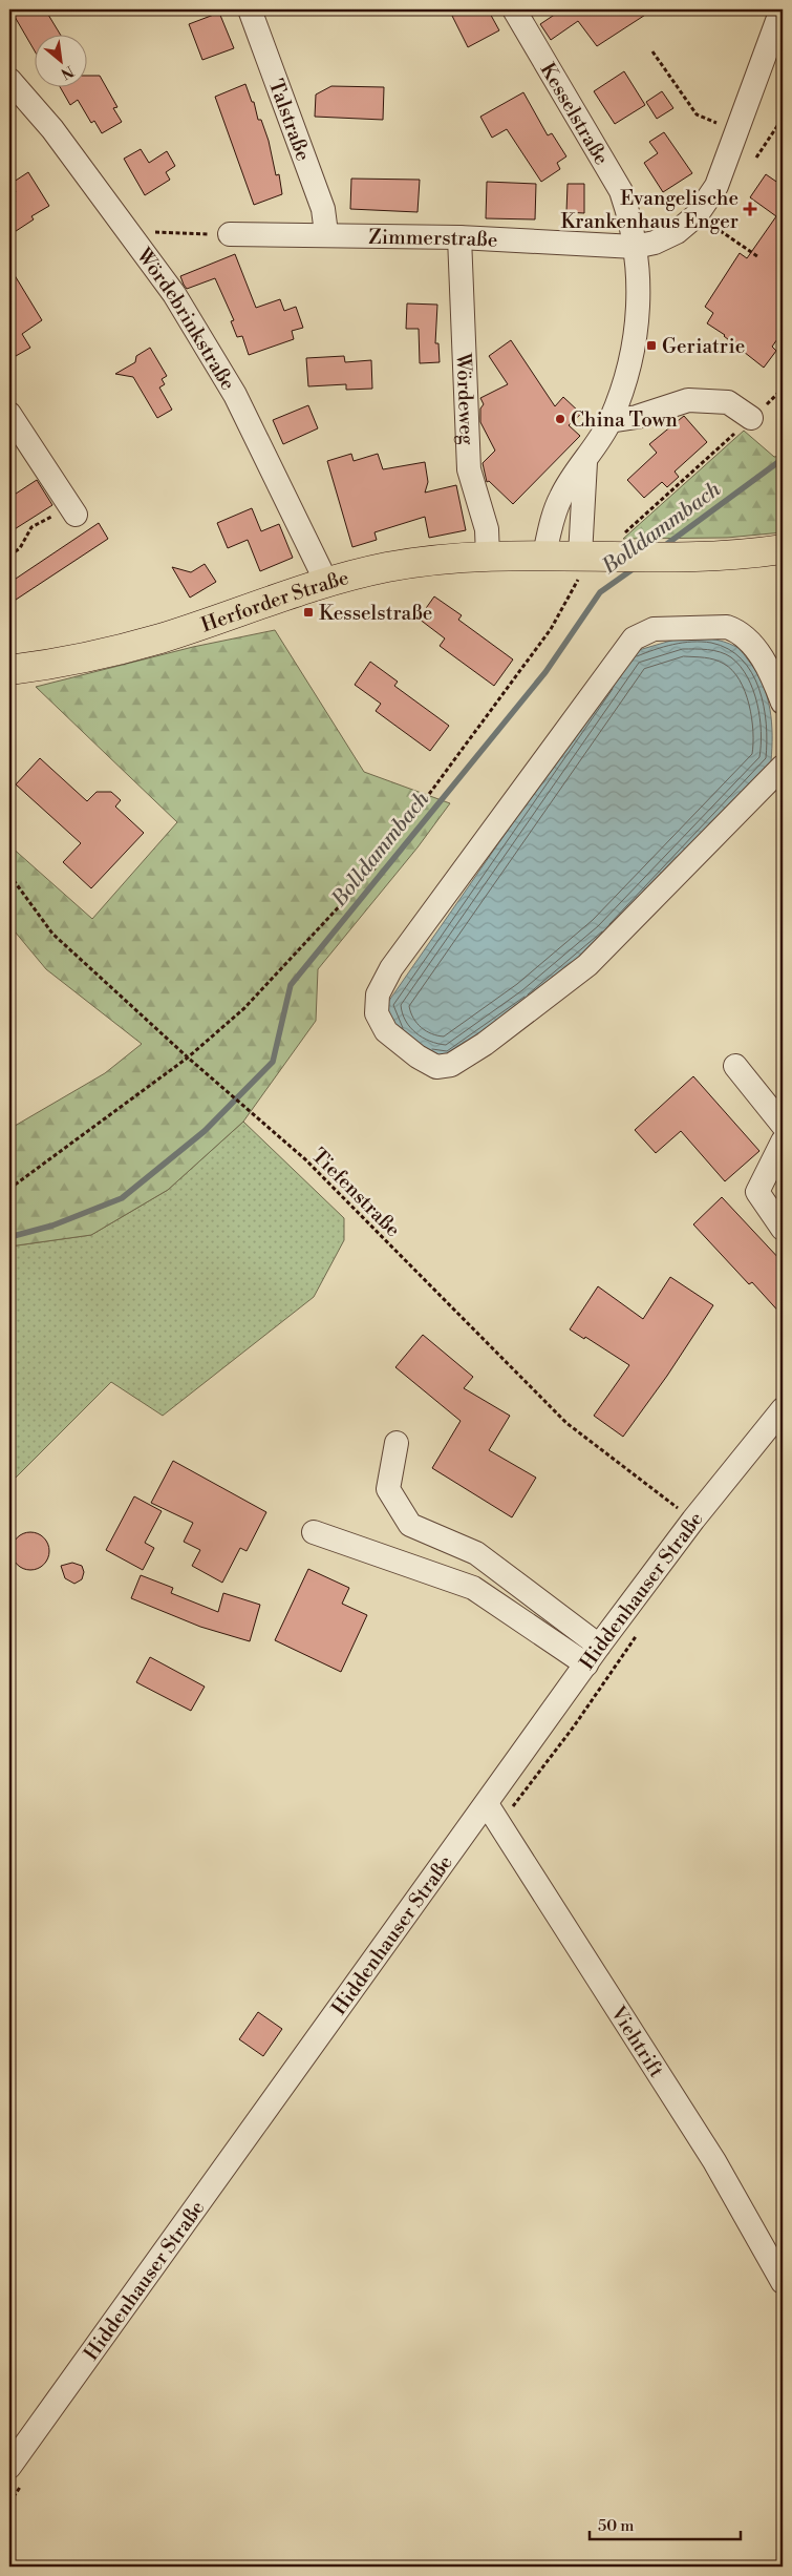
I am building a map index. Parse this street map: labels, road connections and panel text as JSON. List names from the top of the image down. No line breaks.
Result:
{"streets":{"main road":["Herforder Straße"],"street":["Kesselstraße","Talstraße","Zimmerstraße","Wördebrinkstraße","Wördeweg","Hiddenhauser Straße","Viehtrift"],"path":["Tiefenstraße"]},"crossings":[["Kesselstraße","Zimmerstraße"],["Kesselstraße","Herforder Straße"],["Talstraße","Zimmerstraße"],["Zimmerstraße","Wördeweg"],["Wördebrinkstraße","Herforder Straße"],["Wördeweg","Herforder Straße"],["Tiefenstraße","Hiddenhauser Straße"],["Hiddenhauser Straße","Viehtrift"]],"water":["Bolldammbach"],"places":{"health":["Evangelische Krankenhaus Enger"],"transit":["Geriatrie","Kesselstraße"],"other":["China Town"]},"scale_bar":"50 m","north":"bottom right"}
